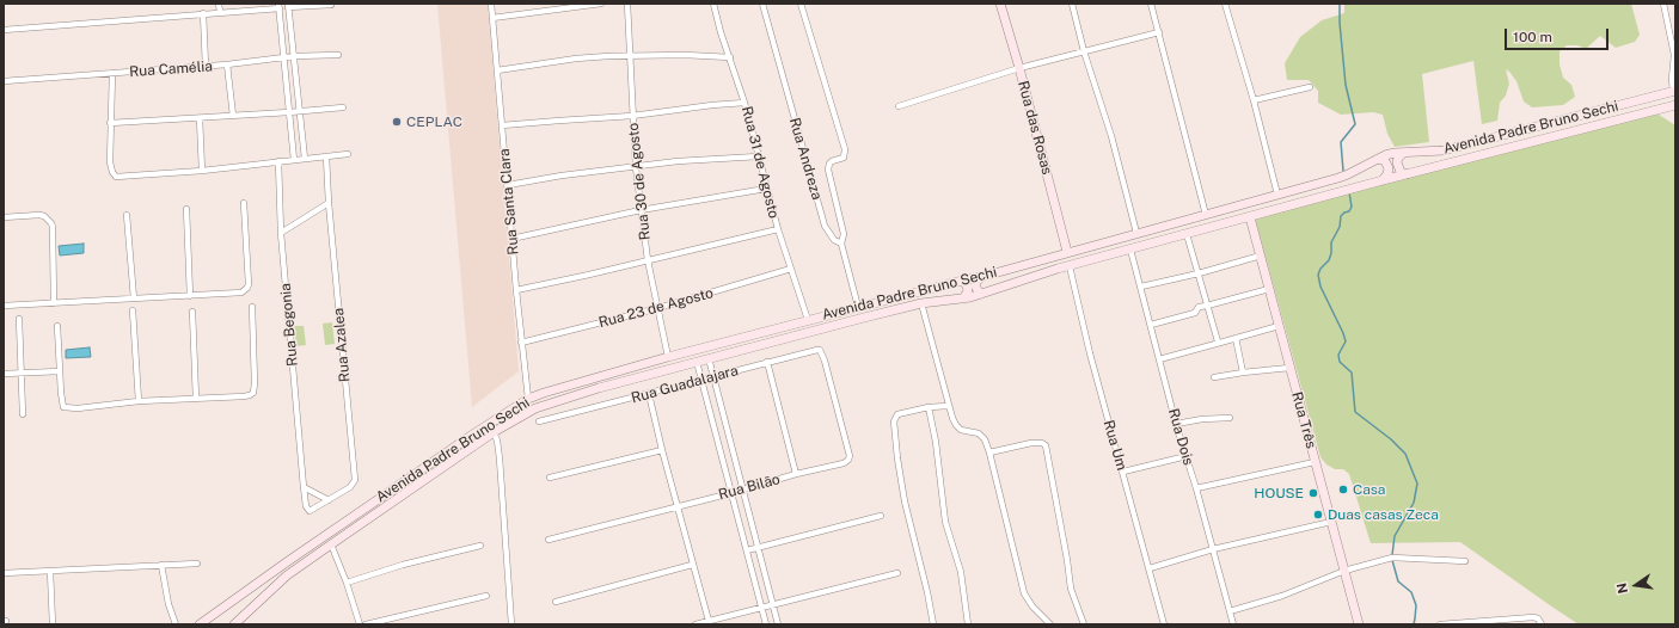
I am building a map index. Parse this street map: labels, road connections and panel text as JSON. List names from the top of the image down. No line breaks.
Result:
{"streets":{"main road":["Rua das Rosas","Avenida Padre Bruno Sechi","Rua Três"],"street":["Rua Camélia","Rua Andreza","Rua 31 de Agosto","Rua 30 de Agosto","Rua Santa Clara","Rua 23 de Agosto","Rua Begonia","Rua Azalea","Rua Guadalajara","Rua Dois","Rua Um","Rua Bilão"]},"crossings":[["Rua das Rosas","Avenida Padre Bruno Sechi"],["Avenida Padre Bruno Sechi","Rua Andreza"],["Avenida Padre Bruno Sechi","Rua 31 de Agosto"],["Avenida Padre Bruno Sechi","Rua 30 de Agosto"],["Avenida Padre Bruno Sechi","Rua Santa Clara"],["Avenida Padre Bruno Sechi","Rua Três"],["Avenida Padre Bruno Sechi","Rua Dois"],["Avenida Padre Bruno Sechi","Rua Um"],["Rua 31 de Agosto","Rua 23 de Agosto"],["Rua 30 de Agosto","Rua 23 de Agosto"],["Rua Santa Clara","Rua 23 de Agosto"],["Rua Begonia","Rua Azalea"],["Rua Guadalajara","Rua Bilão"]],"places":["CEPLAC","Casa","HOUSE","Duas casas Zeca"],"scale_bar":"100 m","north":"left"}
